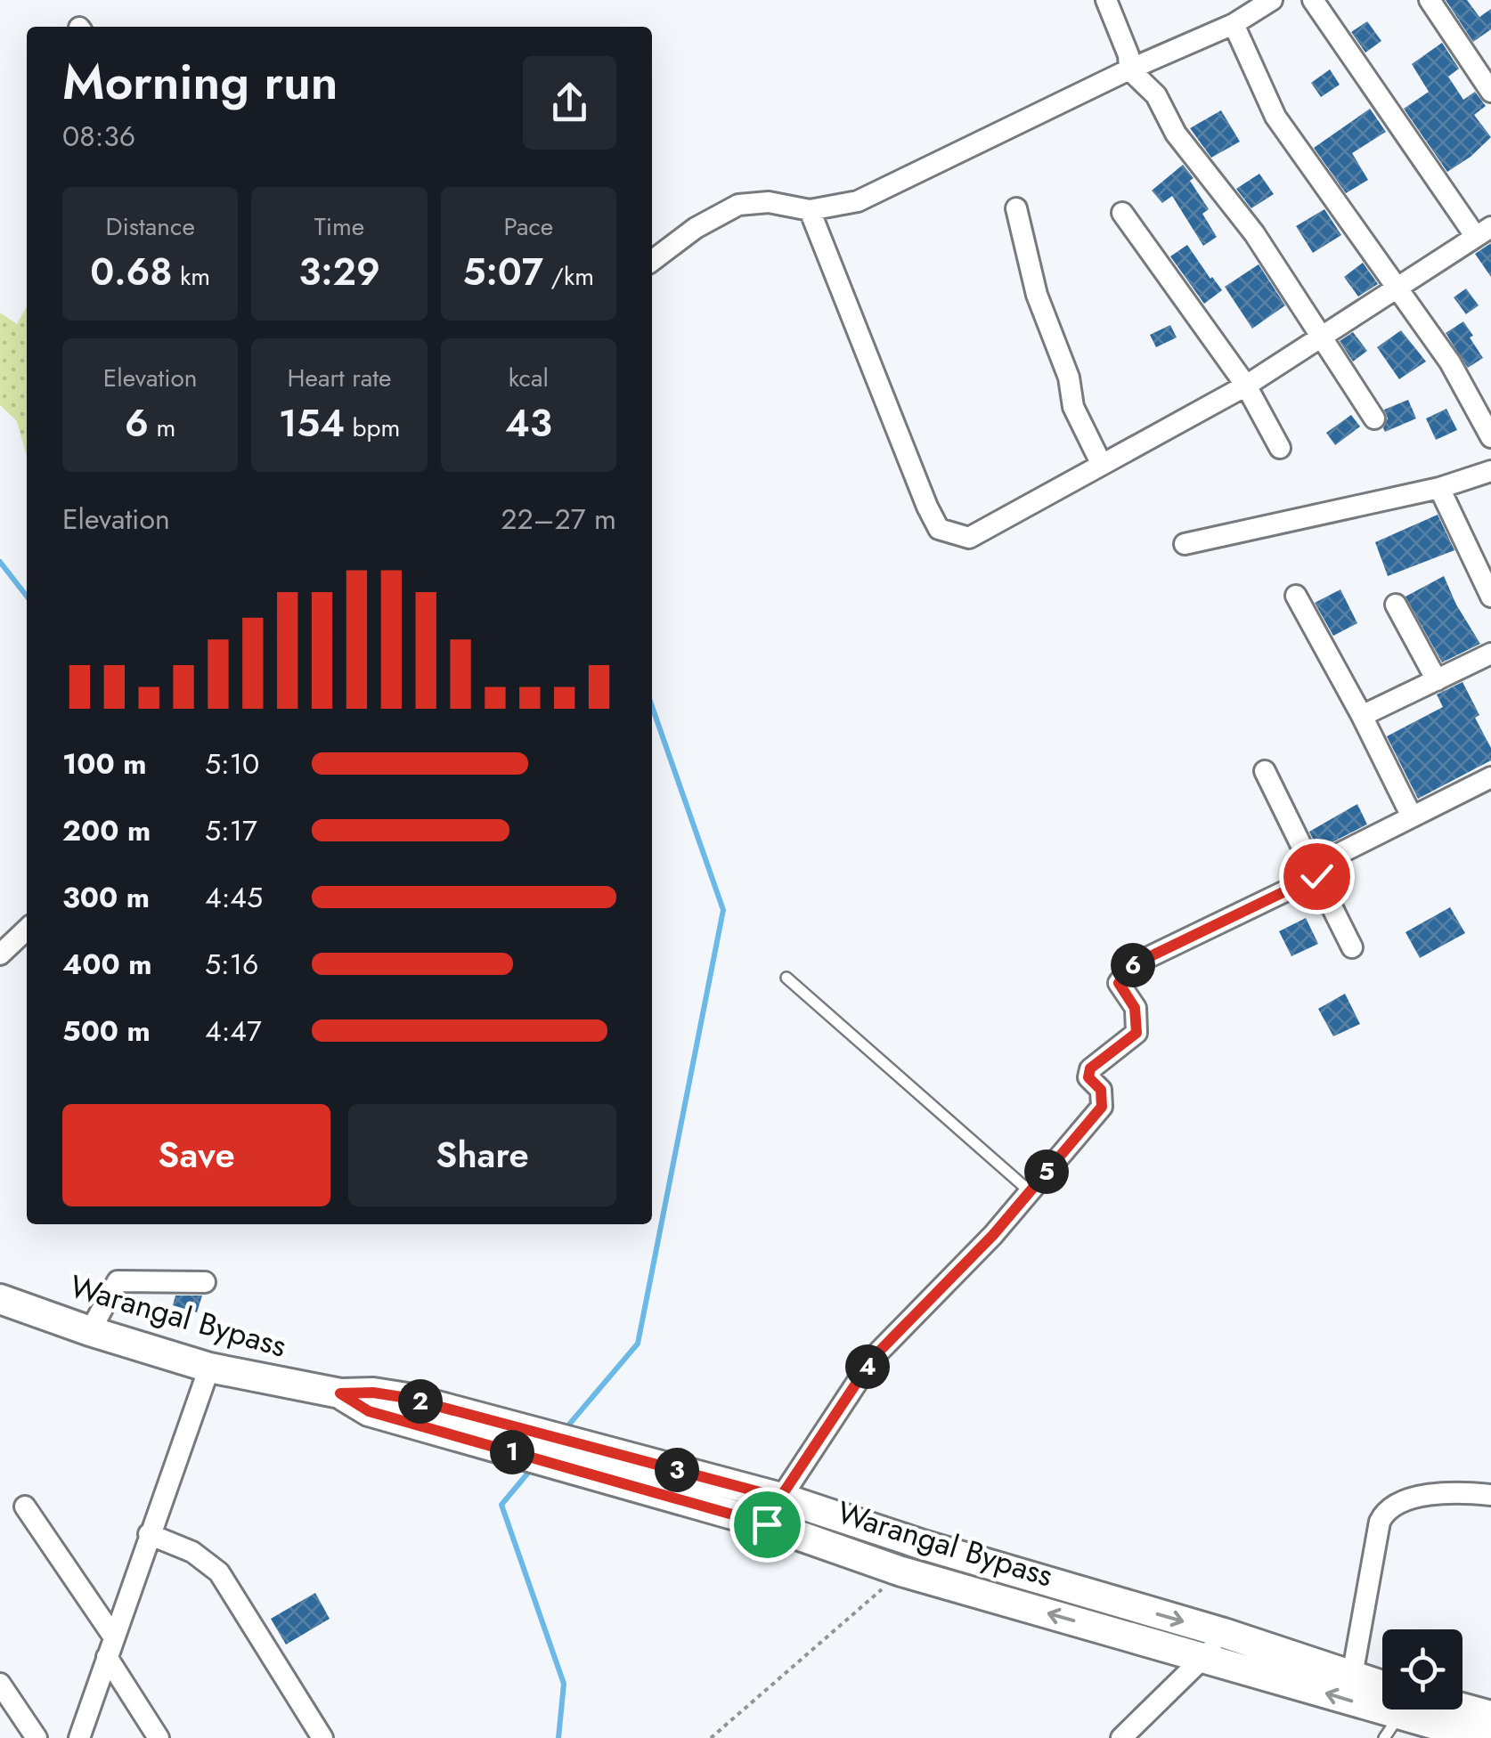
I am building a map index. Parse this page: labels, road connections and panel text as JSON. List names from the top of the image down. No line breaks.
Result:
{"streets":{"main road":["Warangal Bypass"]},"page":{"heading":["Morning run","08:36"],"stats":[["Distance","0.68 km"],["Time","3:29"],["Pace","5:07 /km"],["Elevation","6 m"],["Heart rate","154 bpm"],["kcal","43"]],"chart":["Elevation","22–27 m"],"list":[{"name":"100 m","note":"5:10"},{"name":"200 m","note":"5:17"},{"name":"300 m","note":"4:45"},{"name":"400 m","note":"5:16"},{"name":"500 m","note":"4:47"}],"pins":["6","5","4","2","1","3"],"buttons":["Save","Share"]}}
